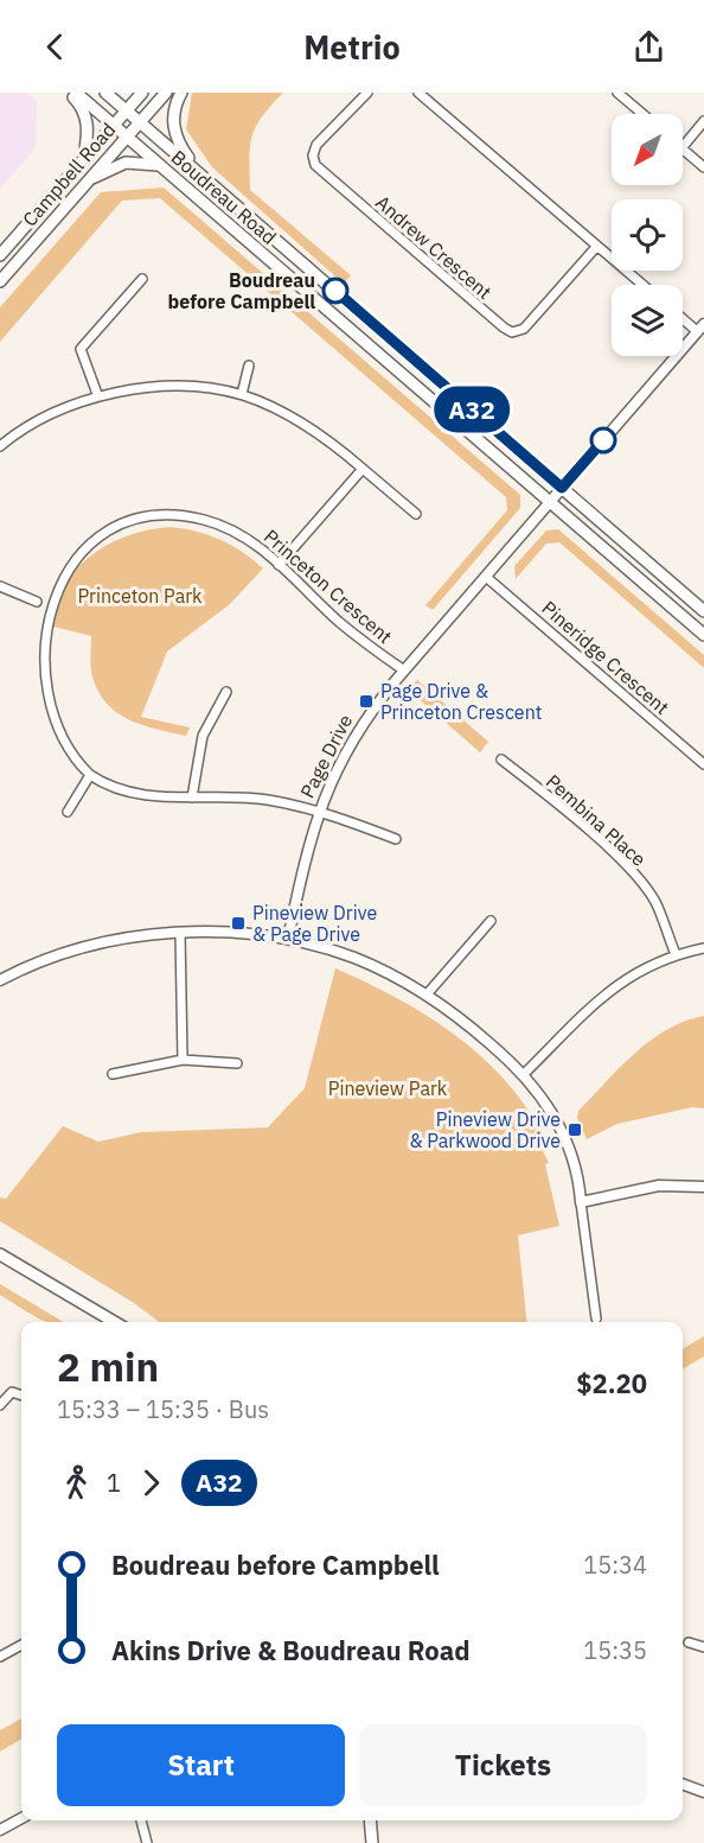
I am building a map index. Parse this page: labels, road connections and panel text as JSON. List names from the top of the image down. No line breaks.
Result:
{"streets":{"main road":["Campbell Road","Boudreau Road"],"street":["Andrew Crescent","Princeton Crescent","Pineridge Crescent","Page Drive","Pembina Place"]},"crossings":[["Campbell Road","Boudreau Road"],["Boudreau Road","Page Drive"],["Princeton Crescent","Page Drive"],["Pineridge Crescent","Page Drive"]],"parks":["Princeton Park","Pineview Park"],"places":{"other":["Boudreau before Campbell"],"transit":["Page Drive & Princeton Crescent","Pineview Drive & Page Drive","Pineview Drive & Parkwood Drive"]},"lines":["bus line A32"],"north":"bottom left","page":{"header":"Metrio","on_map":"A32","heading":["2 min","15:33 – 15:35 · Bus","$2.20"],"legs":["1","A32"],"list":[{"name":"Boudreau before Campbell","value":"15:34"},{"name":"Akins Drive & Boudreau Road","value":"15:35"}],"buttons":["Start","Tickets"]}}
